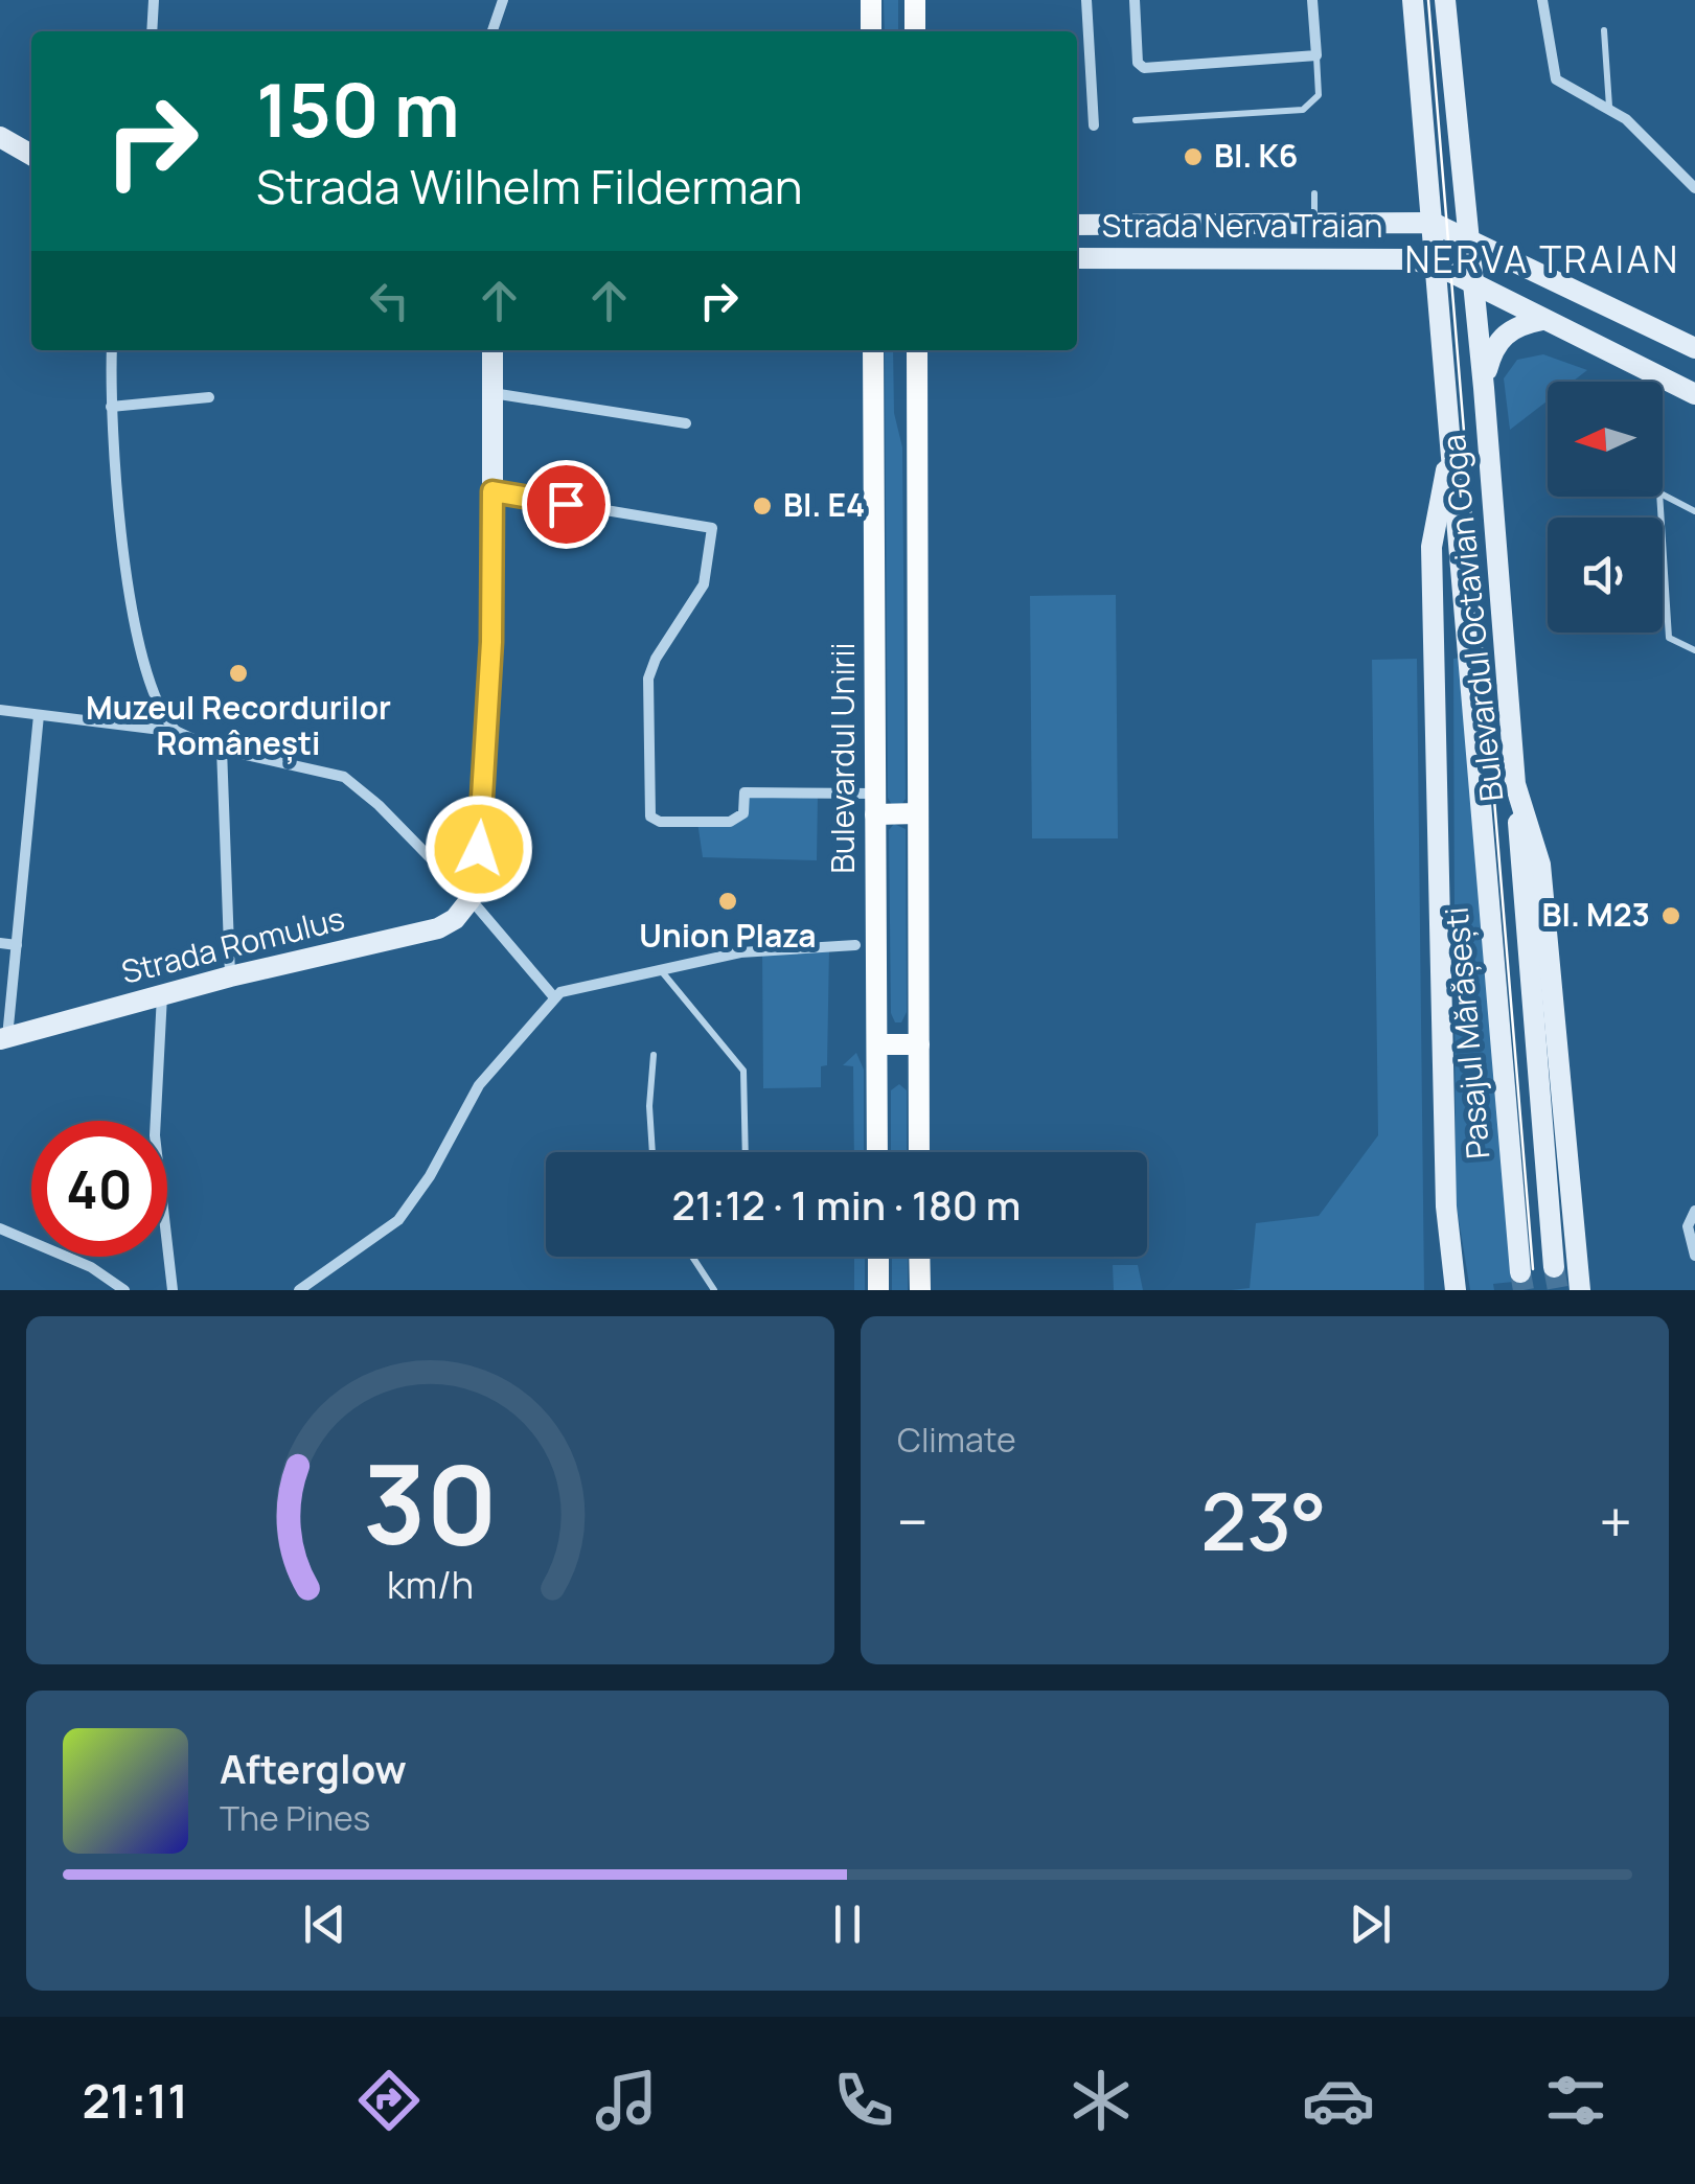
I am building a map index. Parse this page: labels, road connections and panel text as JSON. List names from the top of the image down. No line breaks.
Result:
{"streets":{"main road":["Strada Nerva Traian","Bulevardul Octavian Goga","Bulevardul Unirii","Strada Romulus","Pasajul Mărășești"]},"crossings":[["Strada Nerva Traian","Bulevardul Octavian Goga"],["Bulevardul Octavian Goga","Pasajul Mărășești"]],"districts":["NERVA TRAIAN"],"places":["Bl. K6","Bl. E4","Muzeul Recordurilor Românești","Union Plaza","Bl. M23"],"north":"left","page":{"turn":["150 m","Strada Wilhelm Filderman"],"limit":"40","trip":"21:12 · 1 min · 180 m","tile":"Climate","heat":["−","23°","+"],"song":["Afterglow","The Pines"],"tabs":"21:11","gauge":["30","km/h"]}}
